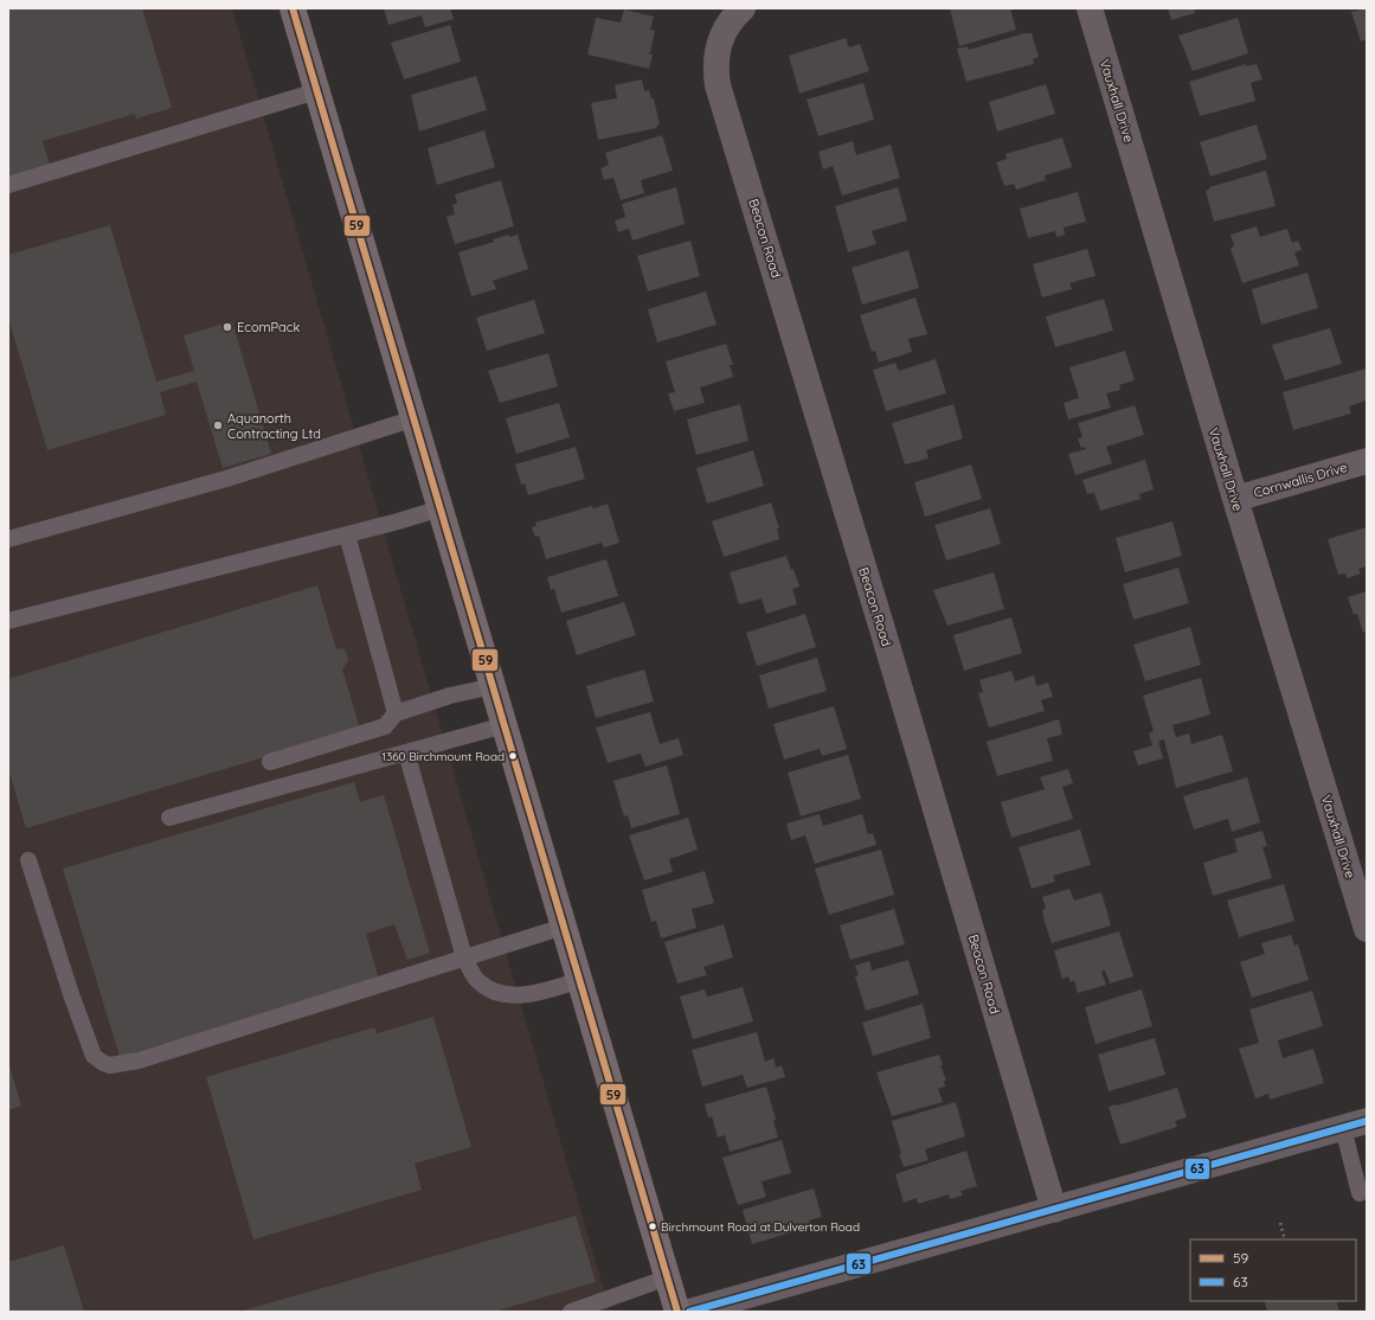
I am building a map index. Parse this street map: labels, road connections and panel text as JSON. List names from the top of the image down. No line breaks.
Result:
{"streets":{"street":["Vauxhall Drive","Beacon Road","Cornwallis Drive"]},"crossings":[["Vauxhall Drive","Cornwallis Drive"]],"places":["EcomPack","Aquanorth Contracting Ltd","1360 Birchmount Road","Birchmount Road at Dulverton Road"],"lines":["transit line 59","transit line 63"],"legend":["59","63"]}
